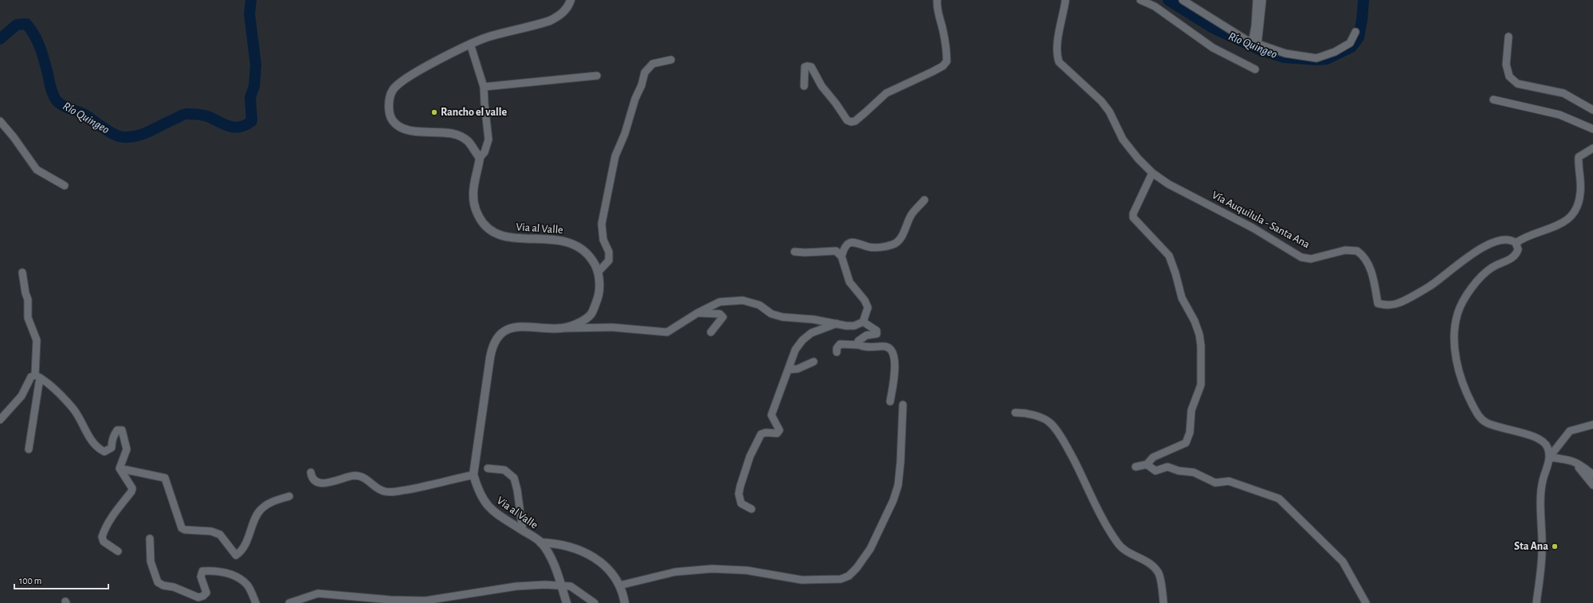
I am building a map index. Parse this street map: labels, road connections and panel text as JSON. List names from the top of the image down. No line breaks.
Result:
{"streets":{"main road":["Via al Valle"],"street":["Vía Auquilula - Santa Ana"]},"water":["Río Quingeo"],"places":["Rancho el valle","Sta Ana"],"scale_bar":"100 m"}
